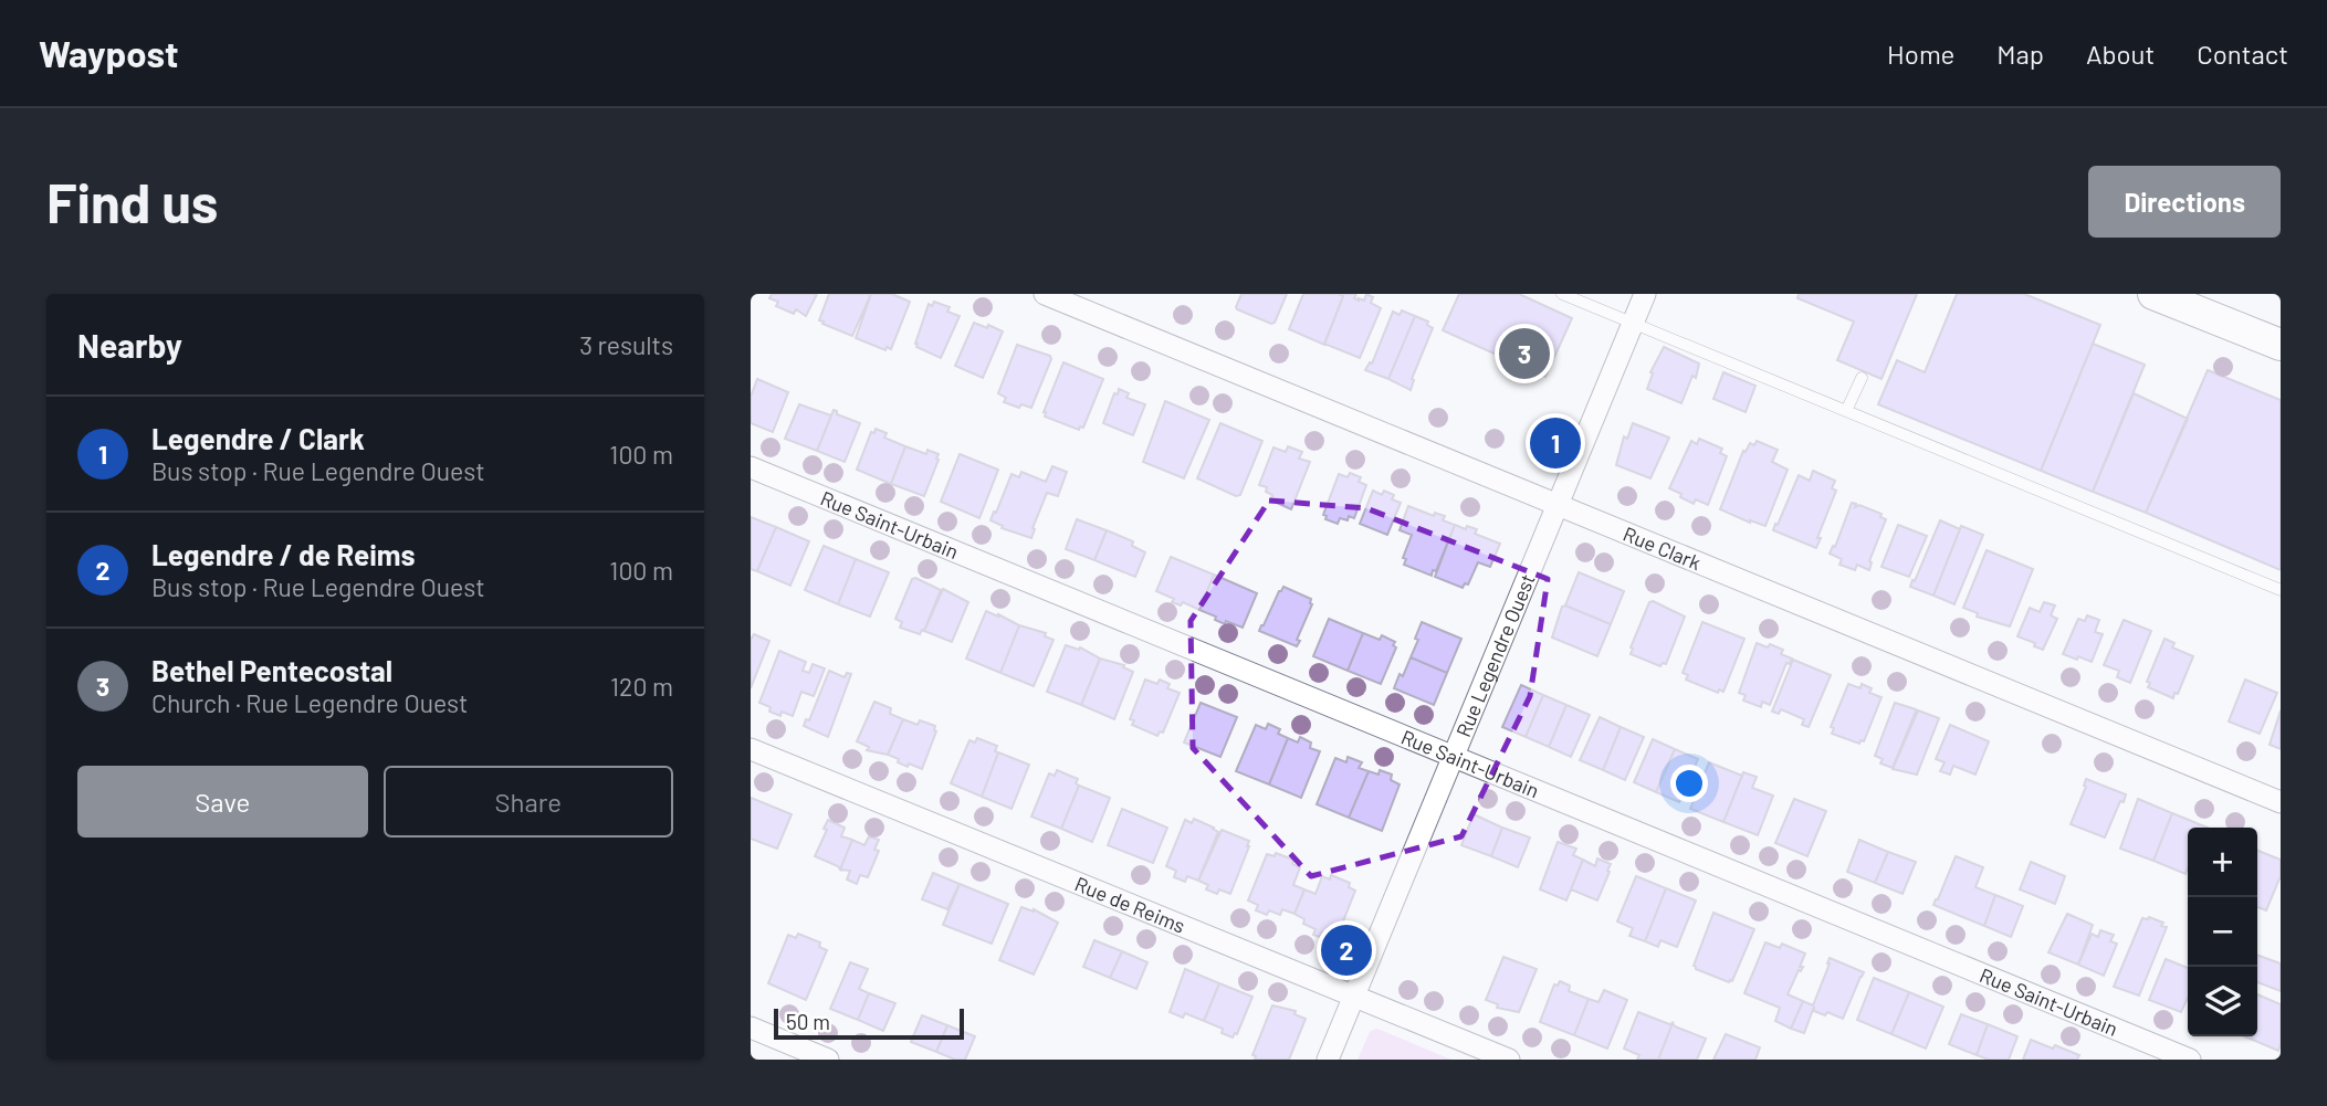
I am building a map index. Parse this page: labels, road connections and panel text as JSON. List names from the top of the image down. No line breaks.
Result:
{"streets":{"street":["Rue Saint-Urbain","Rue Clark","Rue Legendre Ouest","Rue de Reims"]},"crossings":[["Rue Saint-Urbain","Rue Legendre Ouest"],["Rue Clark","Rue Legendre Ouest"],["Rue Legendre Ouest","Rue de Reims"]],"scale_bar":"50 m","page":{"header":"Waypost","nav":["Home","Map","About","Contact"],"buttons":["Directions",["Save","Share"]],"title":"Find us","heading":["Nearby","3 results"],"pins":["3","1","2"],"list":[{"mark":"1","name":"Legendre / Clark","note":"Bus stop · Rue Legendre Ouest","value":"100 m"},{"mark":"2","name":"Legendre / de Reims","note":"Bus stop · Rue Legendre Ouest","value":"100 m"},{"mark":"3","name":"Bethel Pentecostal","note":"Church · Rue Legendre Ouest","value":"120 m"}],"map_buttons":["+","−"],"scale":"50 m"}}
